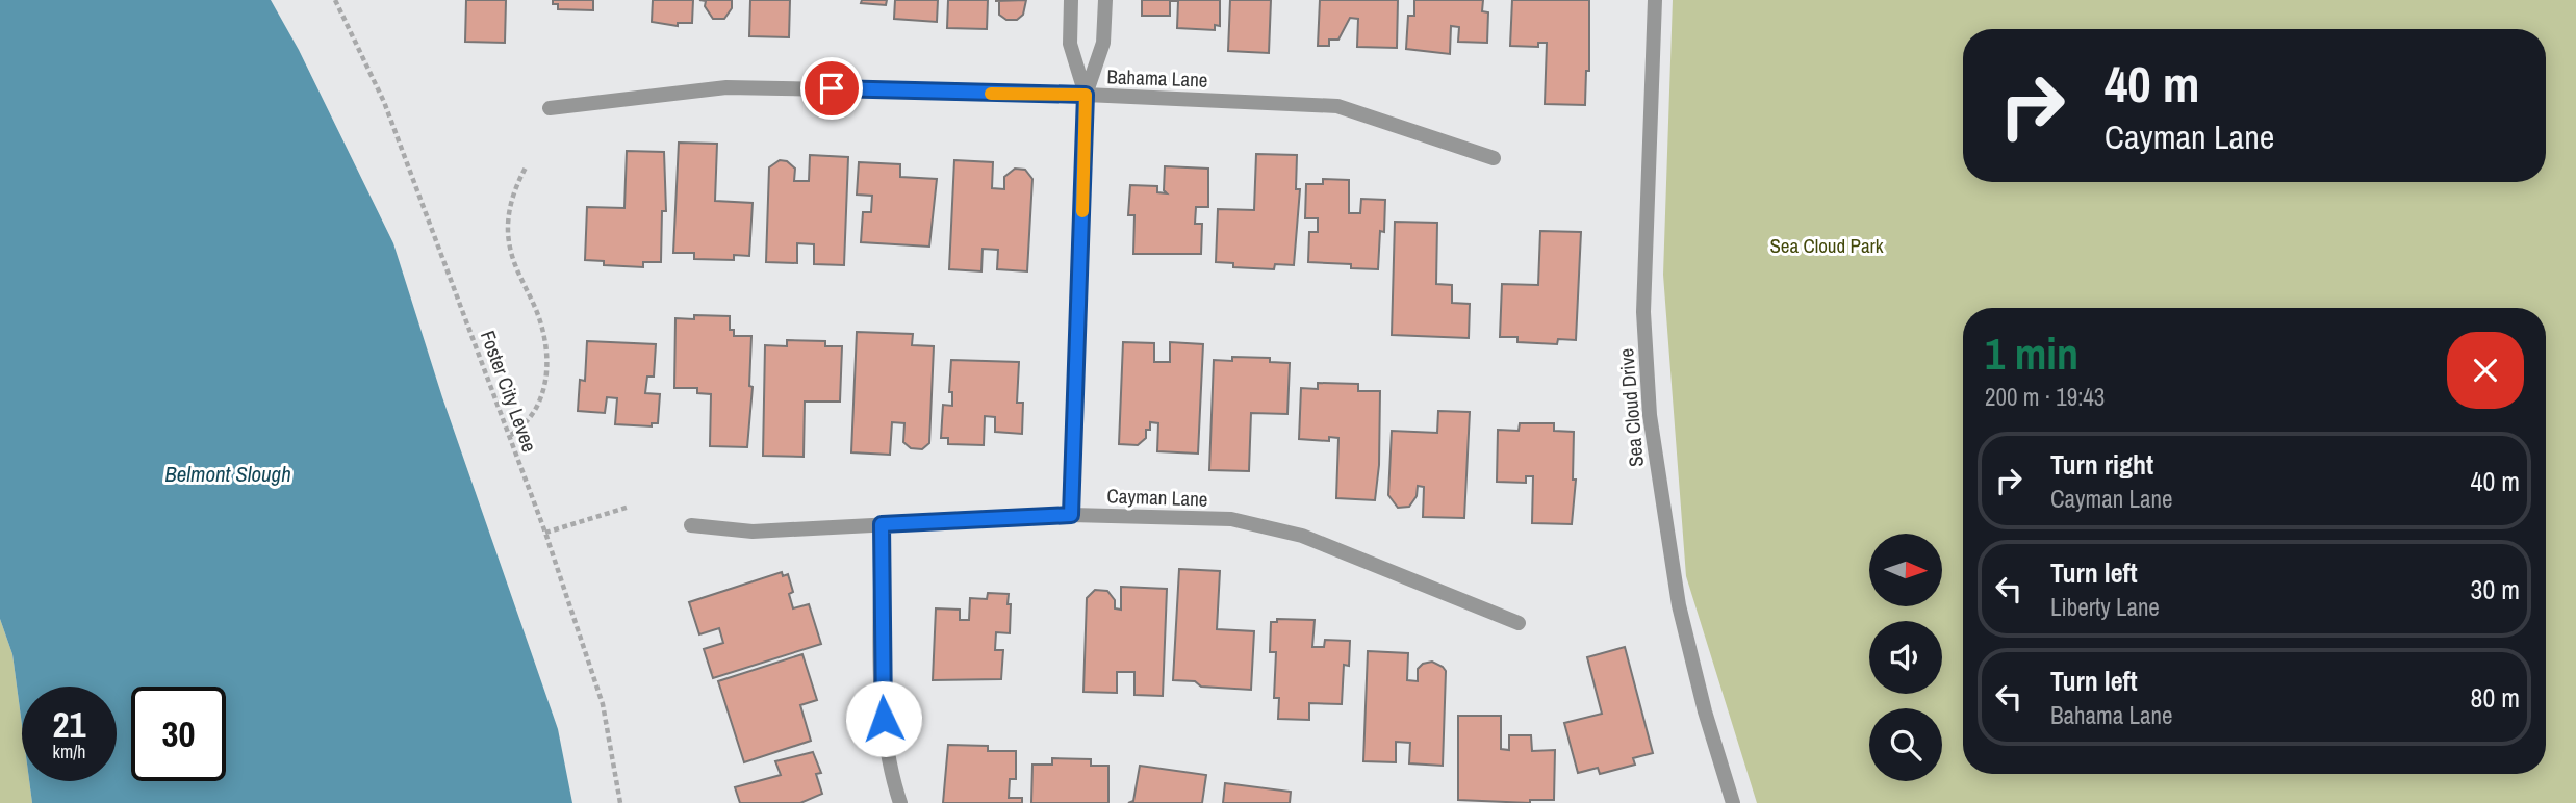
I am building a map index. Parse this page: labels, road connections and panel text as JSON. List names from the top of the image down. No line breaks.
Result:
{"streets":{"street":["Bahama Lane","Sea Cloud Drive","Cayman Lane"],"path":["Foster City Levee"]},"water":["Belmont Slough"],"parks":["Sea Cloud Park"],"north":"right","page":{"turn":["40 m","Cayman Lane"],"heading":["1 min","200 m · 19:43"],"list":[{"name":"Turn right","note":"Cayman Lane","value":"40 m"},{"name":"Turn left","note":"Liberty Lane","value":"30 m"},{"name":"Turn left","note":"Bahama Lane","value":"80 m"}],"speed":"21 km/h","limit":"30"}}
